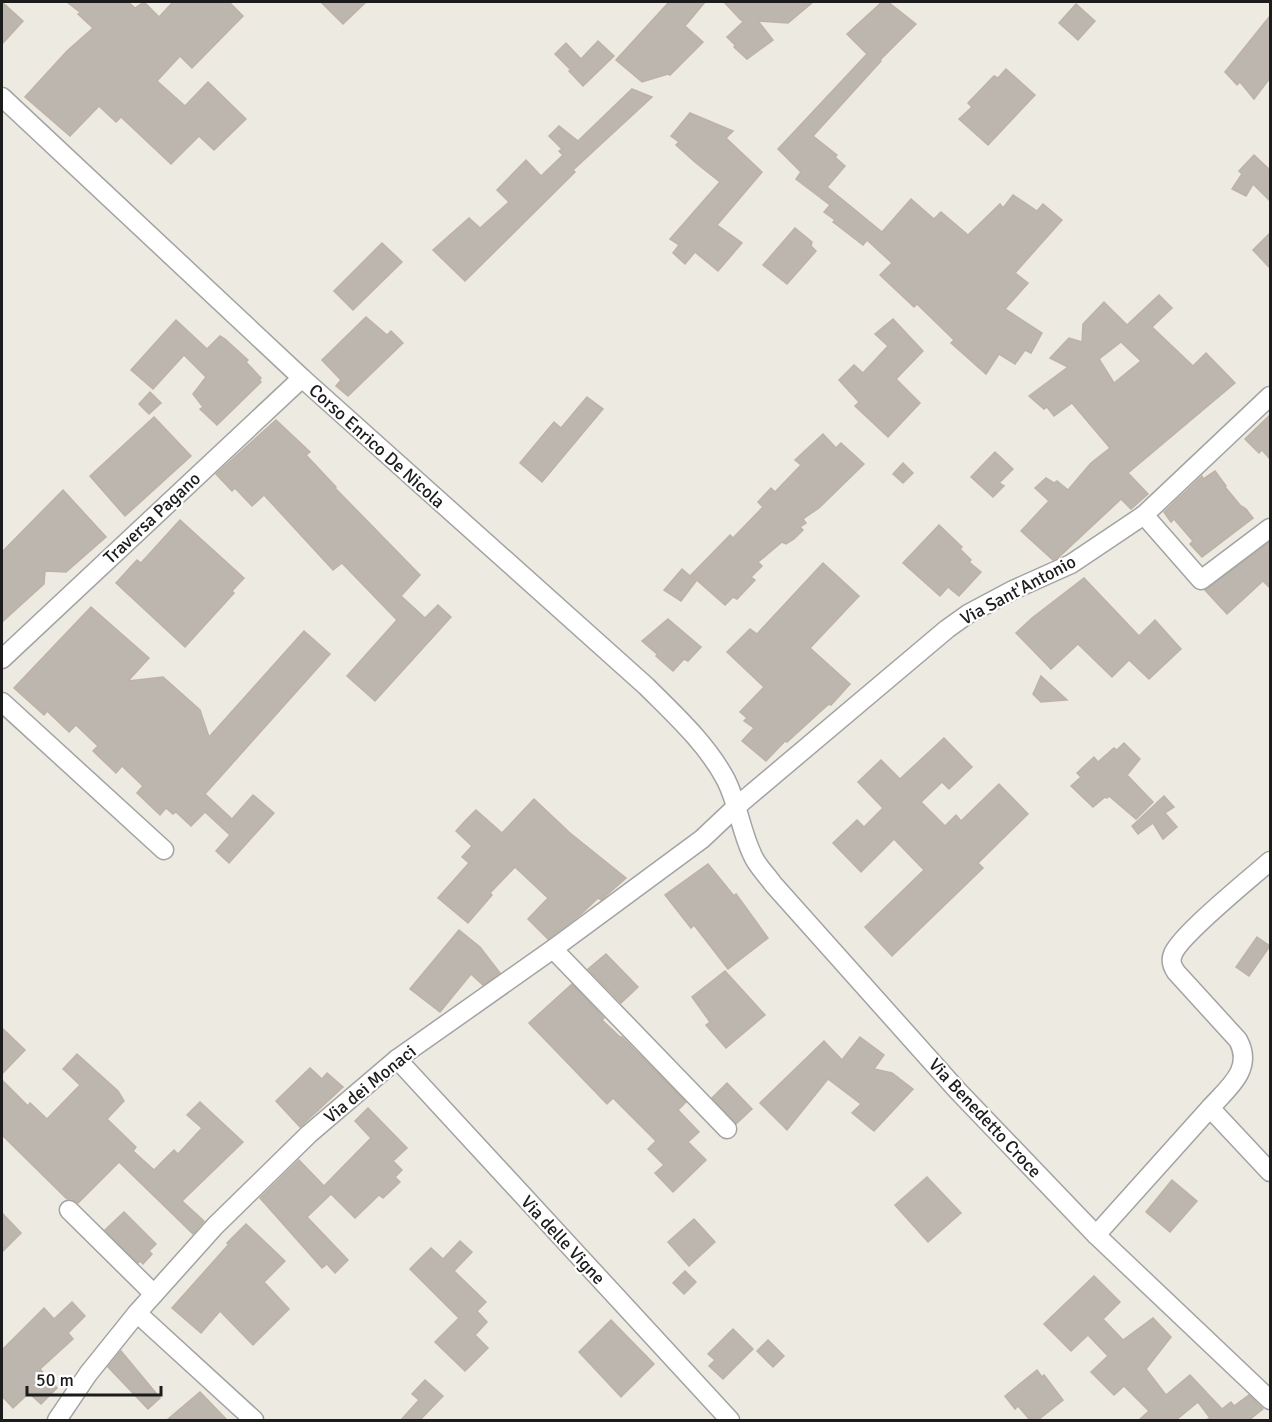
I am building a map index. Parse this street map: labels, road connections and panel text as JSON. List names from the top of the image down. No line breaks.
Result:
{"streets":{"street":["Corso Enrico De Nicola","Traversa Pagano","Via Sant'Antonio","Via dei Monaci","Via Benedetto Croce","Via delle Vigne"]},"crossings":[["Corso Enrico De Nicola","Traversa Pagano"],["Corso Enrico De Nicola","Via Sant'Antonio"],["Corso Enrico De Nicola","Via dei Monaci"],["Corso Enrico De Nicola","Via Benedetto Croce"],["Via Sant'Antonio","Via dei Monaci"],["Via Sant'Antonio","Via Benedetto Croce"],["Via dei Monaci","Via Benedetto Croce"],["Via dei Monaci","Via delle Vigne"]],"scale_bar":"50 m"}
